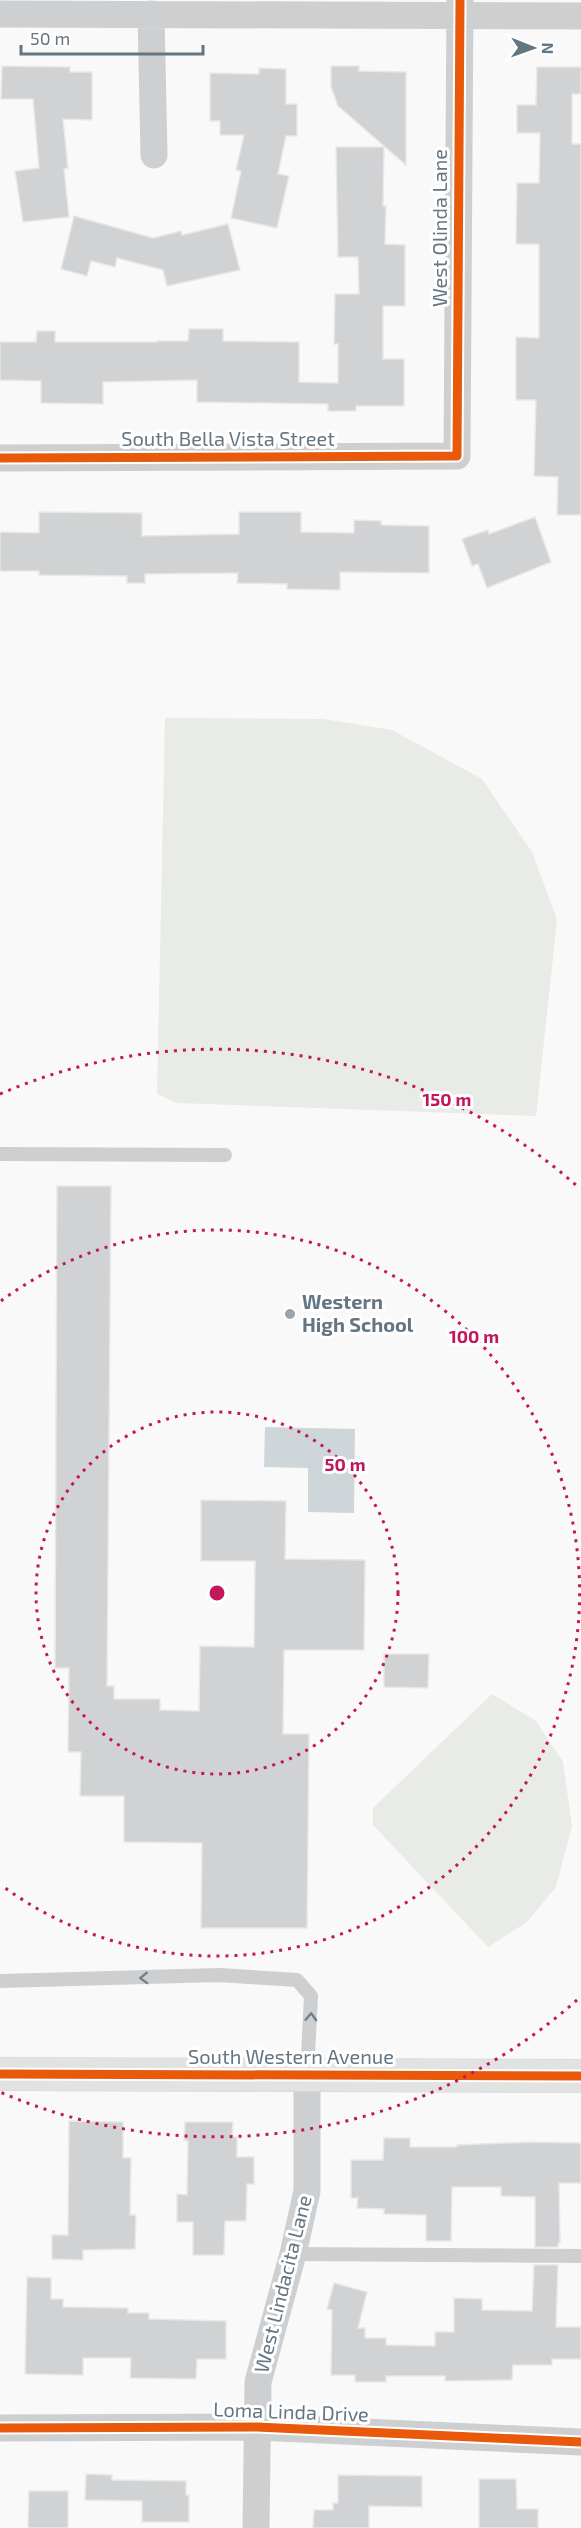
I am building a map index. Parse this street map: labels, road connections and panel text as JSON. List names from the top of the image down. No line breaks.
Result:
{"streets":{"street":["West Olinda Lane","South Bella Vista Street","South Western Avenue","West Lindacita Lane","Loma Linda Drive"]},"crossings":[["West Olinda Lane","South Bella Vista Street"],["South Western Avenue","West Lindacita Lane"],["West Lindacita Lane","Loma Linda Drive"]],"places":["Western High School"],"scale_bar":"50 m","north":"right","rings":["150 m","100 m","50 m"]}
